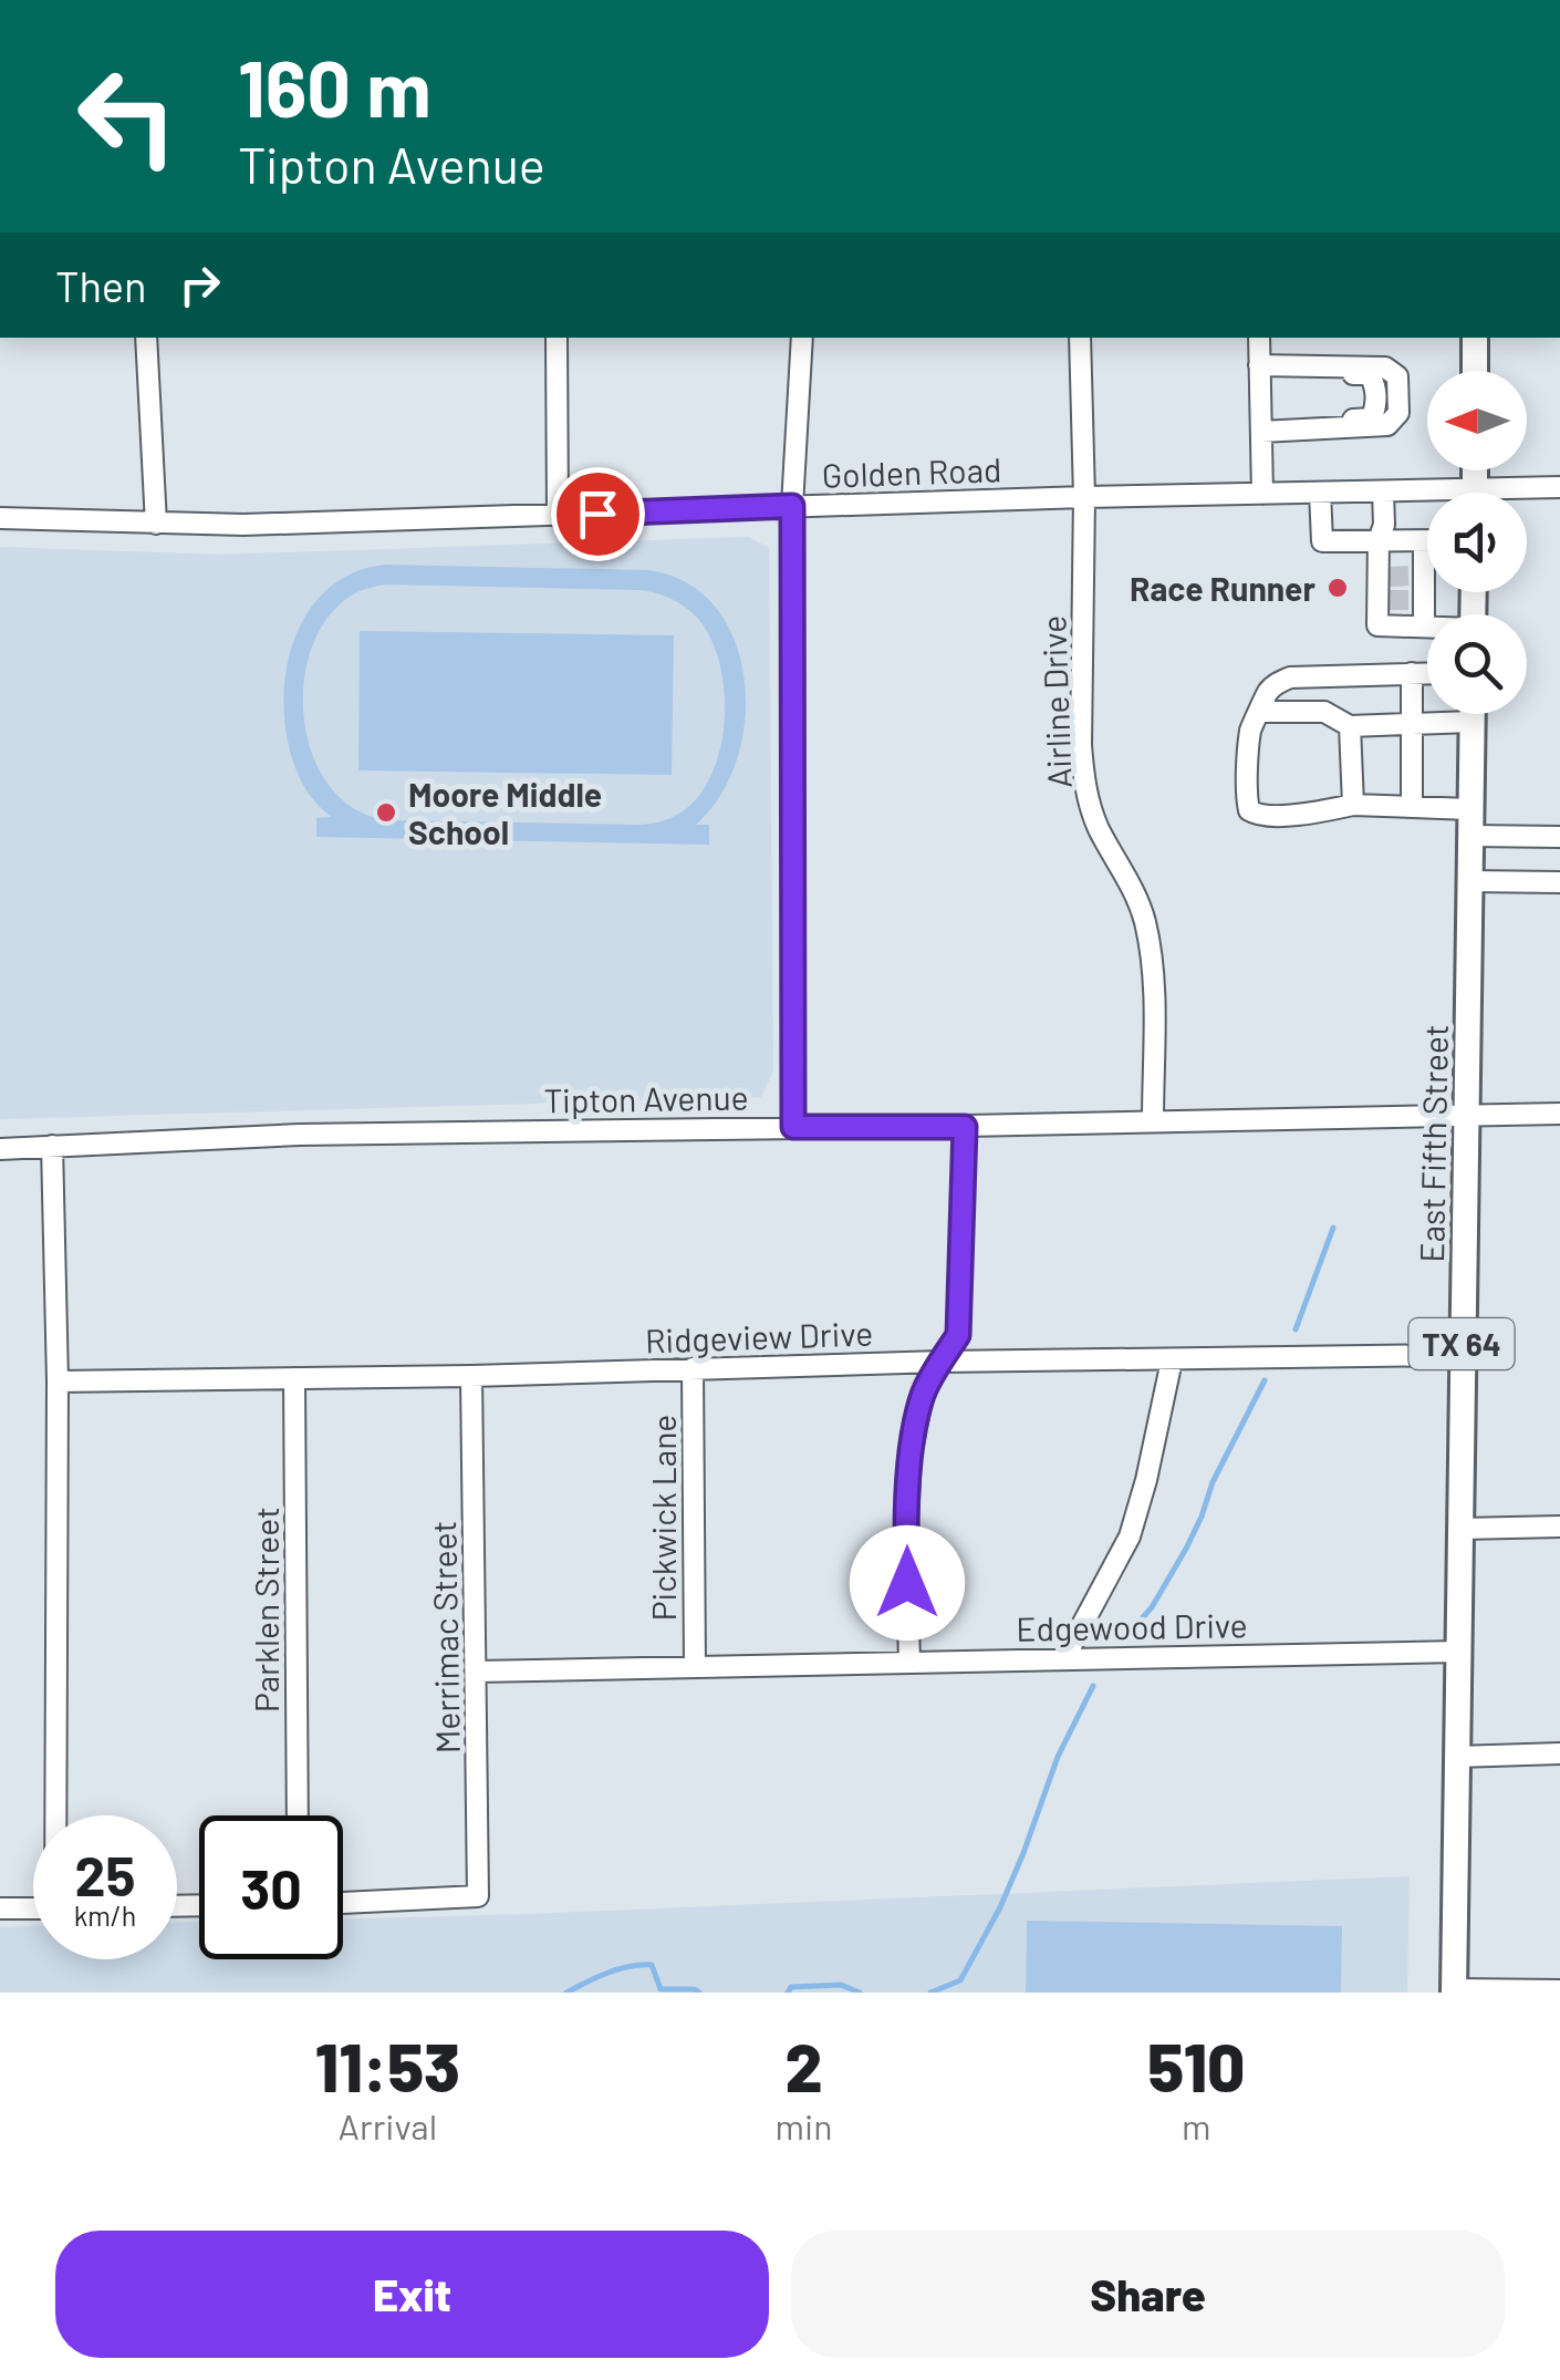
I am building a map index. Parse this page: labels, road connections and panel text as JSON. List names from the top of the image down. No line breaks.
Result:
{"streets":{"main road":["East Fifth Street","TX 64"],"street":["Golden Road","Airline Drive","Tipton Avenue","Ridgeview Drive","Pickwick Lane","Parklen Street","Edgewood Drive","Merrimac Street"]},"crossings":[["Golden Road","Airline Drive"],["Airline Drive","Tipton Avenue"],["Tipton Avenue","East Fifth Street"],["East Fifth Street","Ridgeview Drive"],["East Fifth Street","Edgewood Drive"],["Ridgeview Drive","Pickwick Lane"],["Ridgeview Drive","Parklen Street"],["Ridgeview Drive","Merrimac Street"],["Pickwick Lane","Edgewood Drive"],["Edgewood Drive","Merrimac Street"]],"places":["Race Runner","Moore Middle School"],"north":"left","page":{"turn":["160 m","Tipton Avenue"],"then":"Then","speed":"25 km/h","limit":"30","eta":["11:53","Arrival","2","min","510","m"],"buttons":["Exit","Share"]}}
